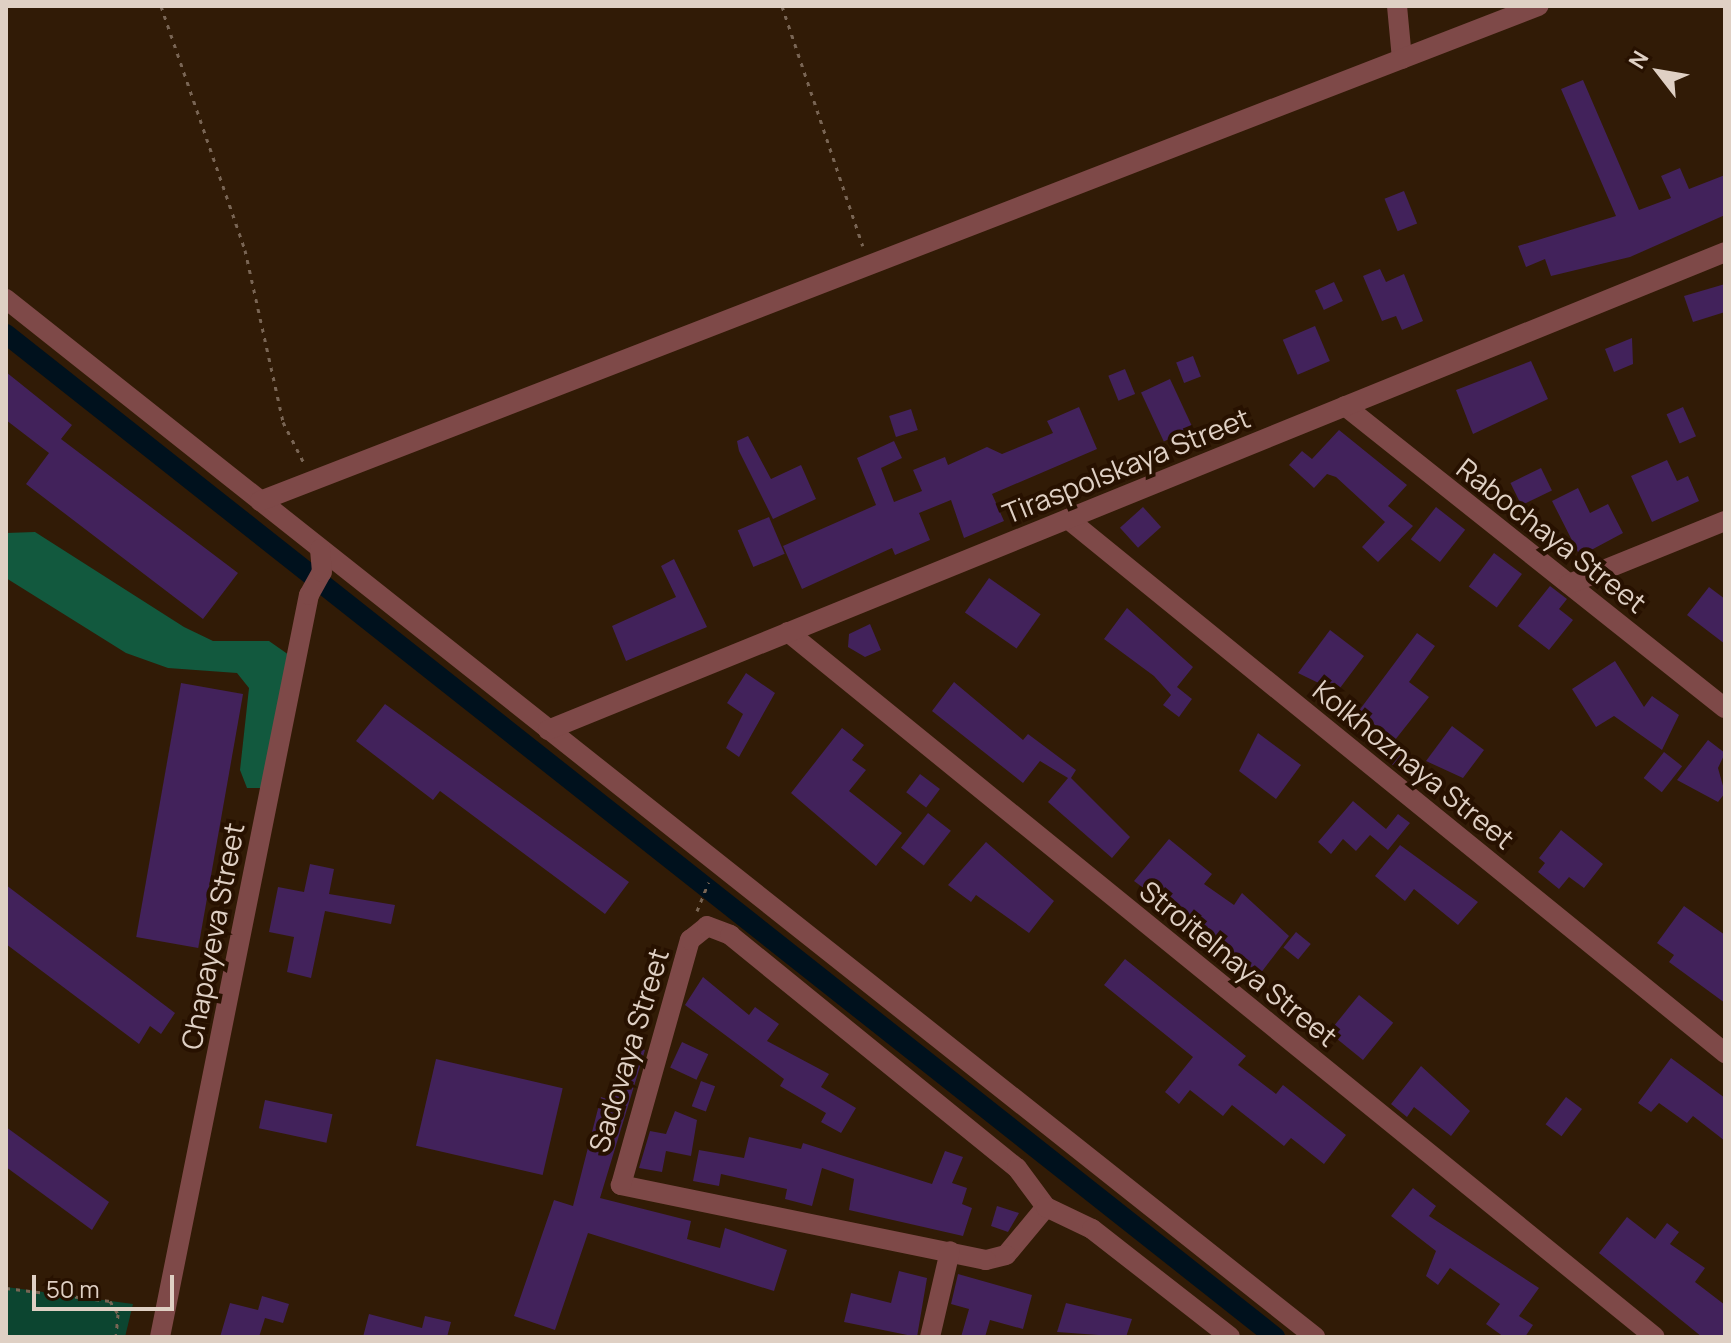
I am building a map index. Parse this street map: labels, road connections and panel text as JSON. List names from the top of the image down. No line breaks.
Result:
{"streets":{"street":["Tiraspolskaya Street","Rabochaya Street","Kolkhoznaya Street","Chapayeva Street","Stroitelnaya Street","Sadovaya Street"]},"crossings":[["Tiraspolskaya Street","Rabochaya Street"],["Tiraspolskaya Street","Kolkhoznaya Street"],["Tiraspolskaya Street","Stroitelnaya Street"]],"scale_bar":"50 m","north":"top left"}
